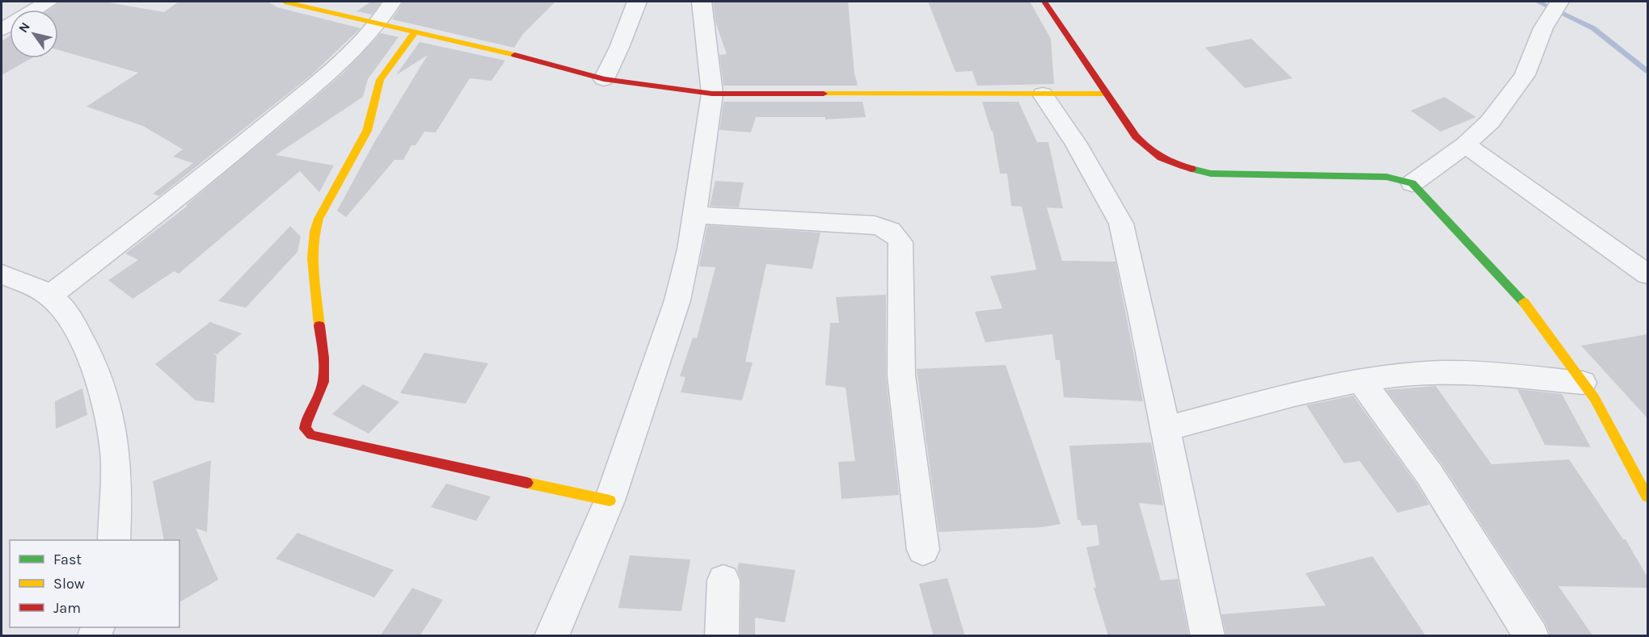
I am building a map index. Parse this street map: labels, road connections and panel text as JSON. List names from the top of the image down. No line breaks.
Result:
{"legend":["Fast","Slow","Jam"],"north":"top left"}
